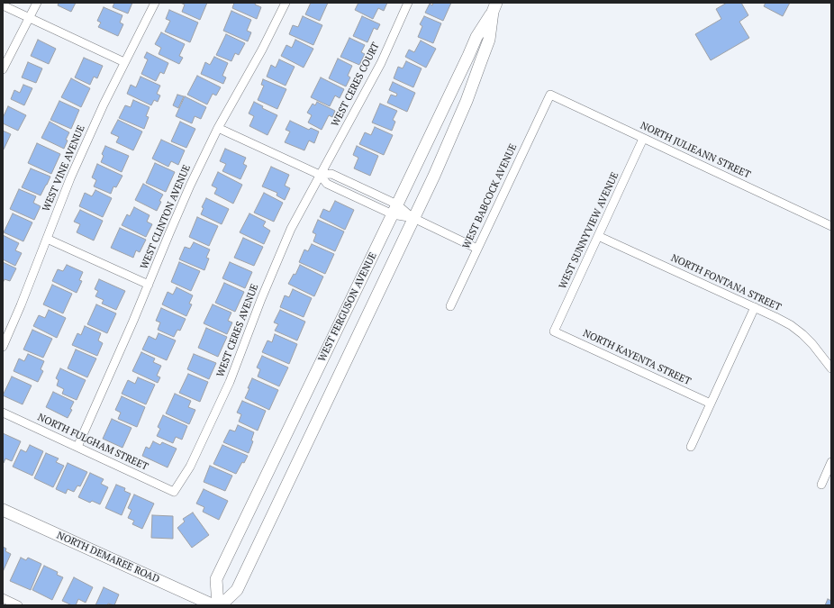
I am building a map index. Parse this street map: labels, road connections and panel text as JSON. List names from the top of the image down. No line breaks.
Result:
{"streets":{"street":["WEST CERES COURT","NORTH JULIEANN STREET","WEST VINE AVENUE","WEST BABCOCK AVENUE","WEST CLINTON AVENUE","WEST SUNNYVIEW AVENUE","NORTH FONTANA STREET","WEST FERGUSON AVENUE","WEST CERES AVENUE","NORTH KAYENTA STREET","NORTH FULGHAM STREET","NORTH DEMAREE ROAD"]},"crossings":[["WEST CERES COURT","WEST CERES AVENUE"],["NORTH JULIEANN STREET","WEST BABCOCK AVENUE"],["NORTH JULIEANN STREET","WEST SUNNYVIEW AVENUE"],["WEST CLINTON AVENUE","NORTH FULGHAM STREET"],["WEST SUNNYVIEW AVENUE","NORTH FONTANA STREET"],["WEST SUNNYVIEW AVENUE","NORTH KAYENTA STREET"],["WEST CERES AVENUE","NORTH FULGHAM STREET"]]}
